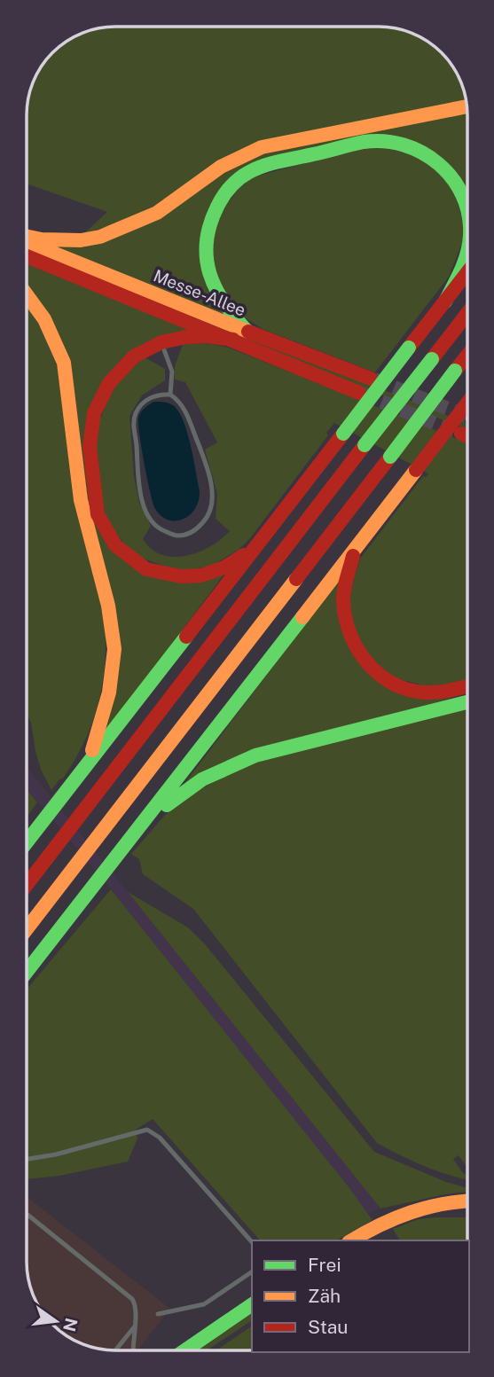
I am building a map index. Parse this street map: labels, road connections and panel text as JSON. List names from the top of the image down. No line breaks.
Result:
{"streets":{"main road":["Messe-Allee"]},"legend":["Frei","Zäh","Stau"],"north":"right"}
